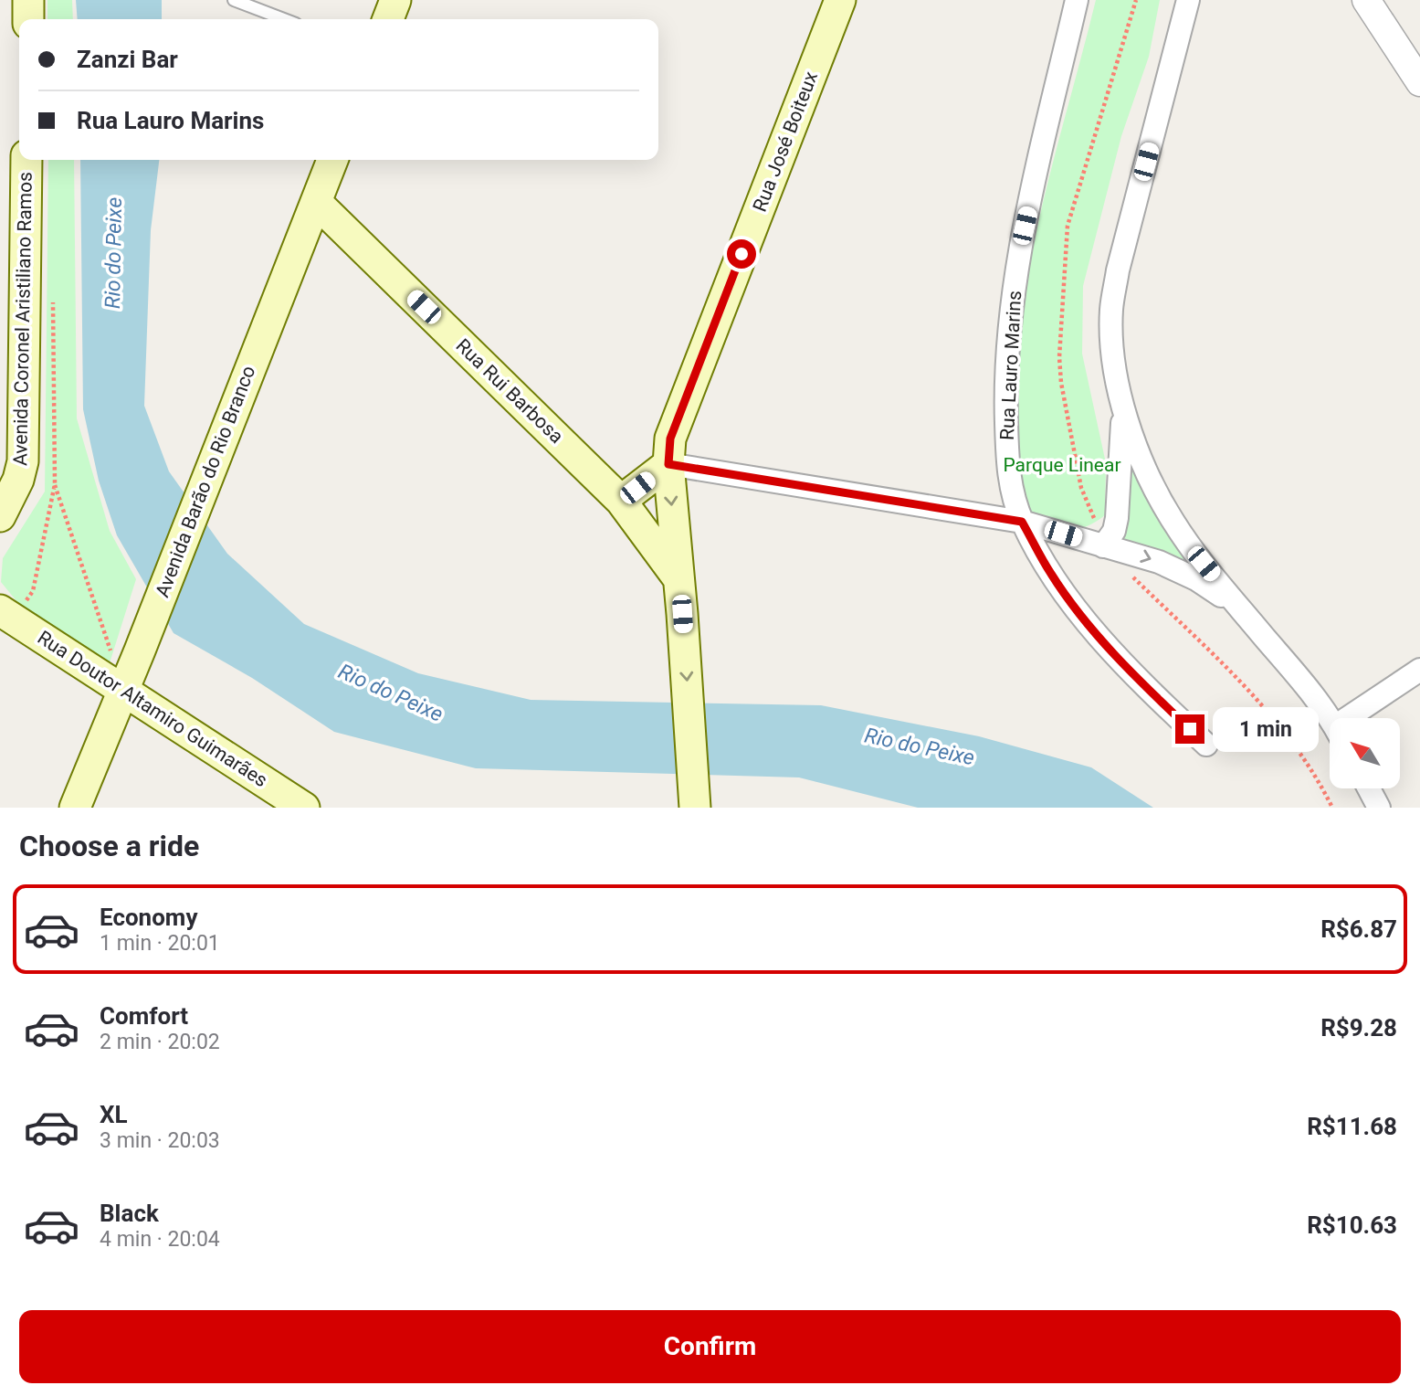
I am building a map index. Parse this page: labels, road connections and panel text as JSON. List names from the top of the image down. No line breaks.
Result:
{"streets":{"main road":["Rua José Boiteux","Avenida Coronel Aristiliano Ramos","Rua Rui Barbosa","Avenida Barão do Rio Branco","Rua Doutor Altamiro Guimarães"],"street":["Rua Lauro Marins"]},"crossings":[["Rua José Boiteux","Rua Rui Barbosa"],["Rua Rui Barbosa","Avenida Barão do Rio Branco"],["Avenida Barão do Rio Branco","Rua Doutor Altamiro Guimarães"]],"one_way":["Rua José Boiteux"],"water":["Rio do Peixe"],"parks":["Parque Linear"],"north":"top left","page":{"banner":["Zanzi Bar","Rua Lauro Marins"],"bubble":"1 min","heading":"Choose a ride","list":[{"name":"Economy","note":"1 min · 20:01","value":"R$6.87"},{"name":"Comfort","note":"2 min · 20:02","value":"R$9.28"},{"name":"XL","note":"3 min · 20:03","value":"R$11.68"},{"name":"Black","note":"4 min · 20:04","value":"R$10.63"}],"buttons":"Confirm"}}
